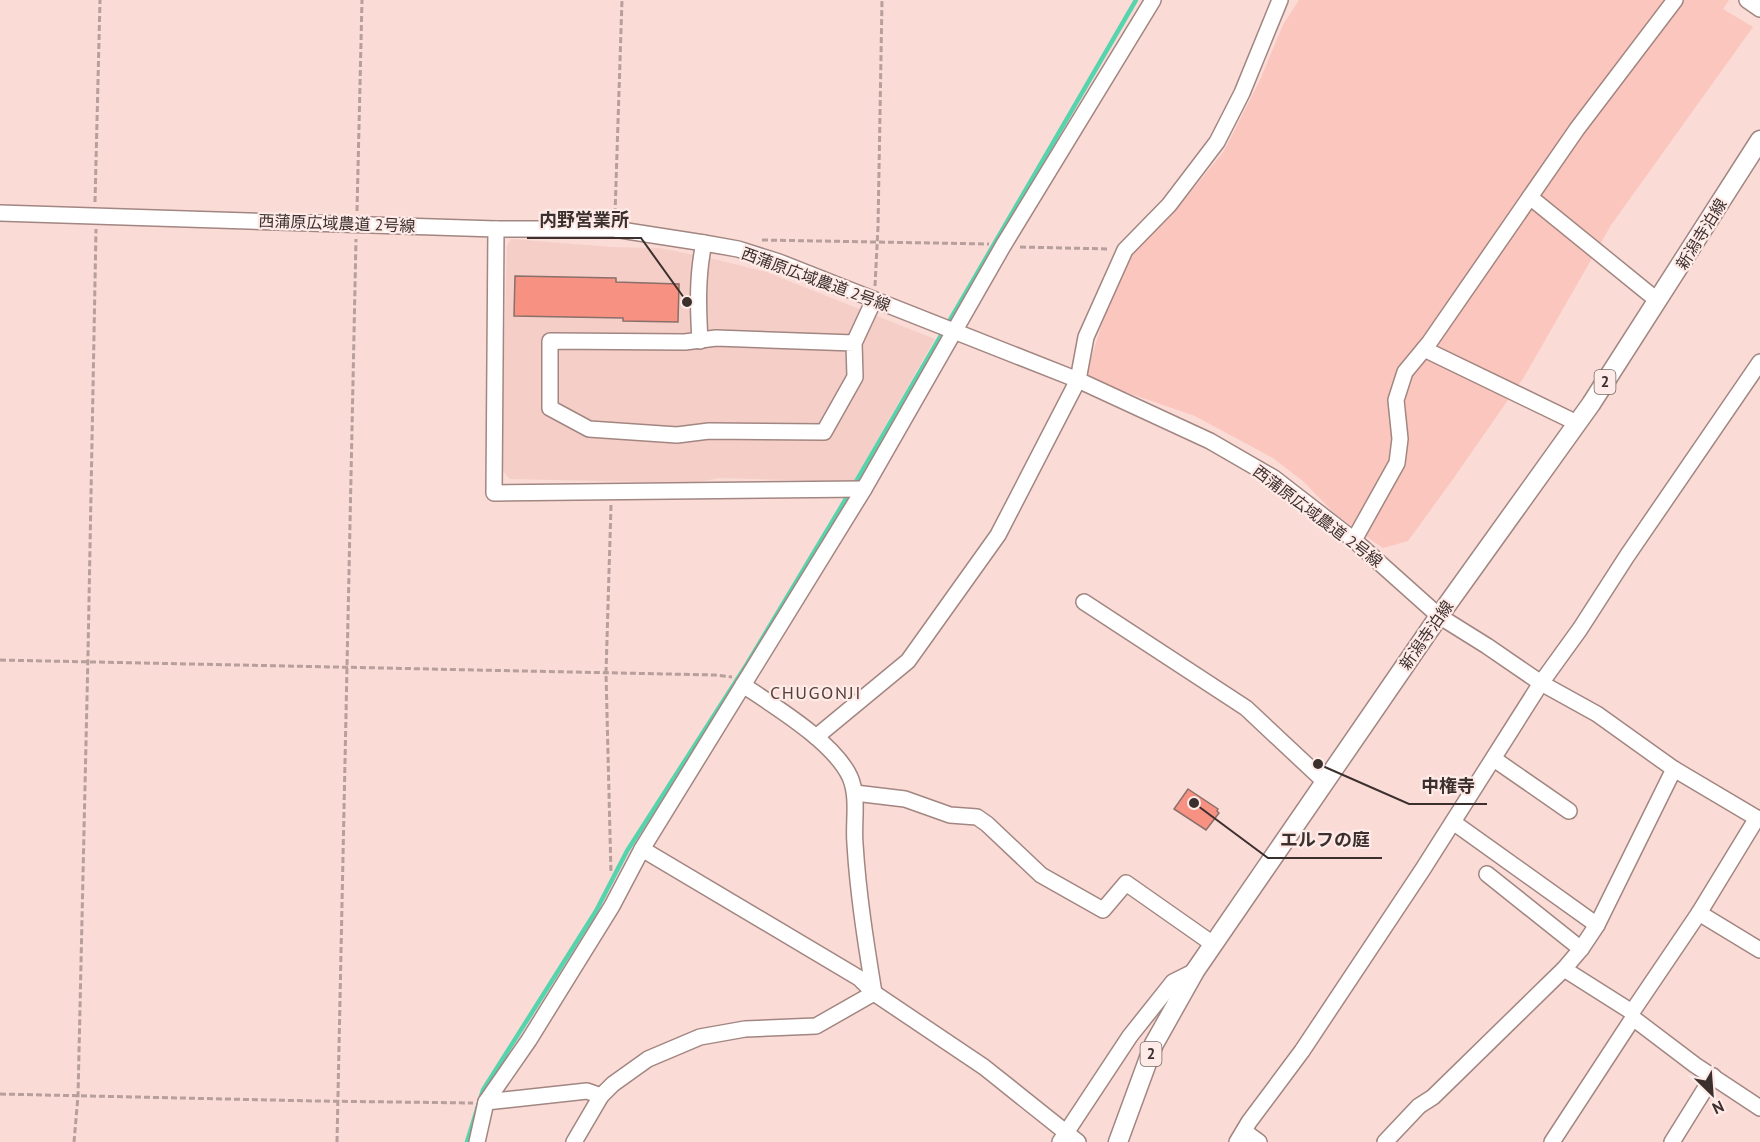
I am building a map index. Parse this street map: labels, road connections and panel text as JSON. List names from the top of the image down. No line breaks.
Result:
{"streets":{"main road":["新潟寺泊線","2"],"street":["西蒲原広域農道 2号線"]},"crossings":[["西蒲原広域農道 2号線","新潟寺泊線"]],"districts":["CHUGONJI"],"places":["内野営業所","中権寺","エルフの庭"],"north":"bottom right"}
